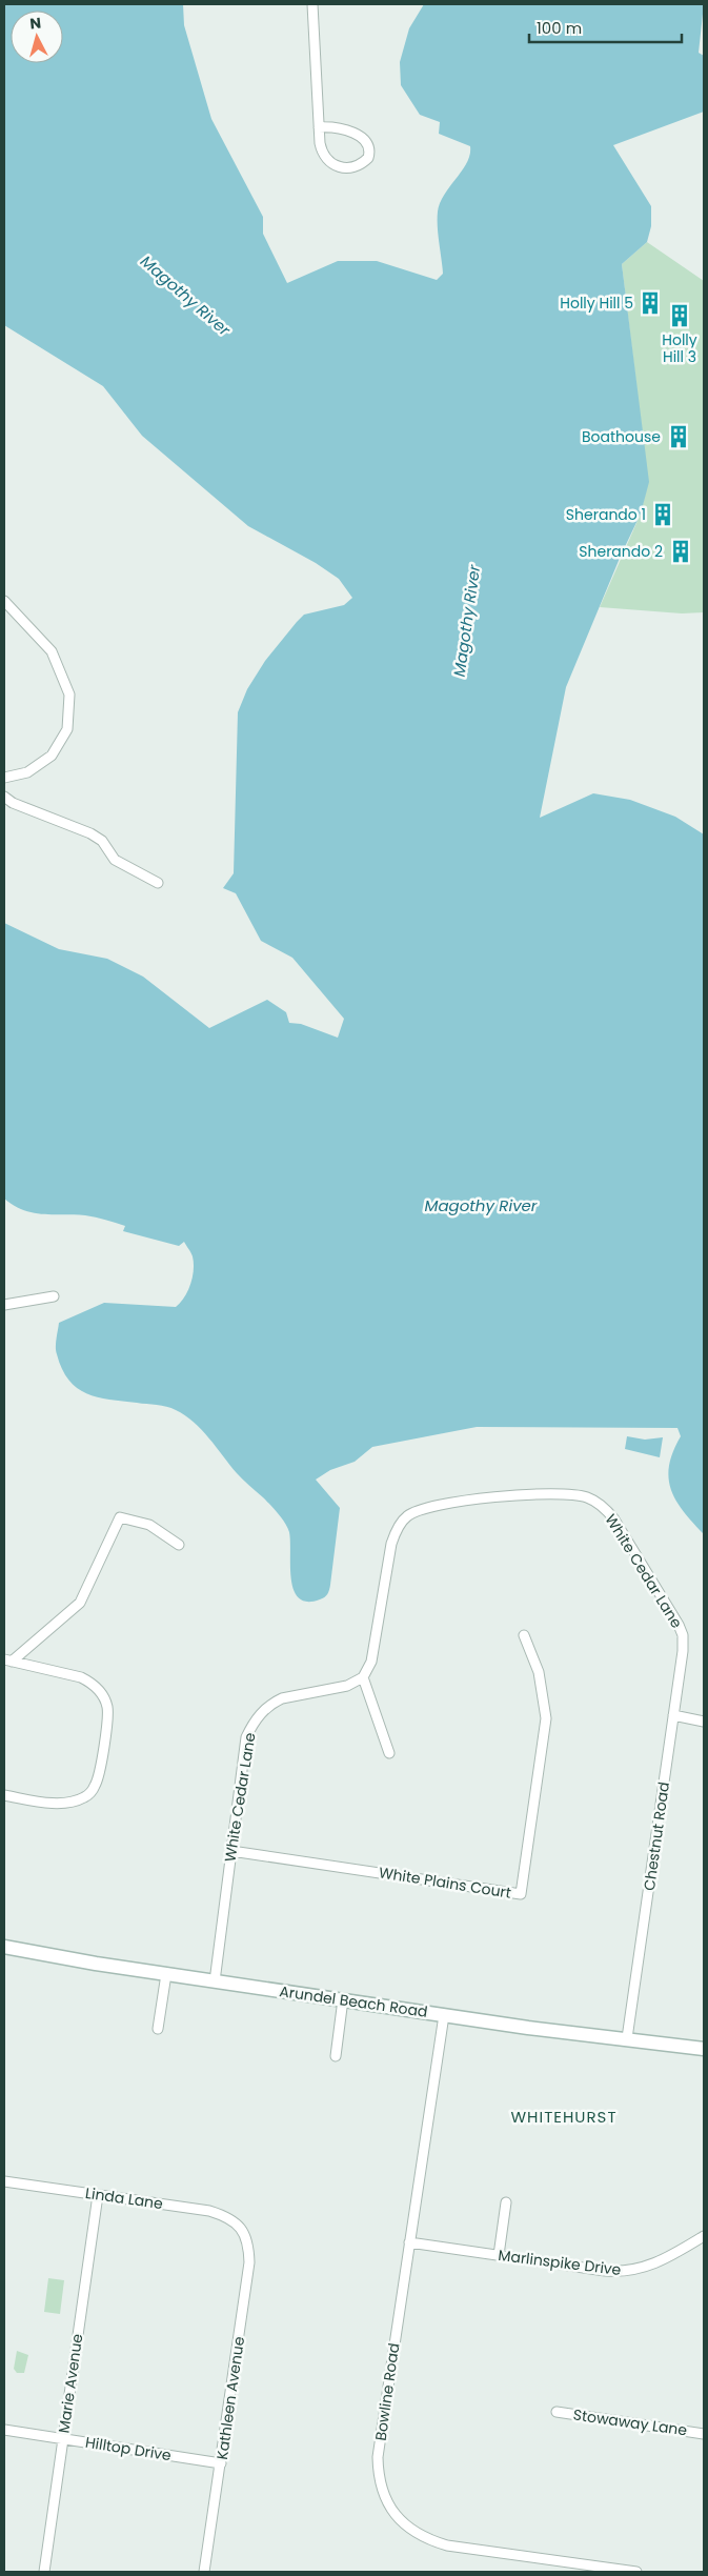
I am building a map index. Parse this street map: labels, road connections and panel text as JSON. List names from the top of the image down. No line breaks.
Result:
{"streets":{"street":["White Cedar Lane","Chestnut Road","White Plains Court","Arundel Beach Road","Linda Lane","Marlinspike Drive","Marie Avenue","Bowline Road","Kathleen Avenue","Stowaway Lane","Hilltop Drive"]},"crossings":[["White Cedar Lane","Chestnut Road"],["White Cedar Lane","White Plains Court"],["White Cedar Lane","Arundel Beach Road"],["Chestnut Road","Arundel Beach Road"],["Arundel Beach Road","Bowline Road"],["Linda Lane","Marie Avenue"],["Linda Lane","Kathleen Avenue"],["Marlinspike Drive","Bowline Road"],["Marie Avenue","Hilltop Drive"],["Kathleen Avenue","Hilltop Drive"]],"districts":["WHITEHURST"],"water":["Magothy River"],"places":{"building":["Holly Hill 5","Holly Hill 3","Boathouse","Sherando 1","Sherando 2"]},"scale_bar":"100 m","north":"top"}
